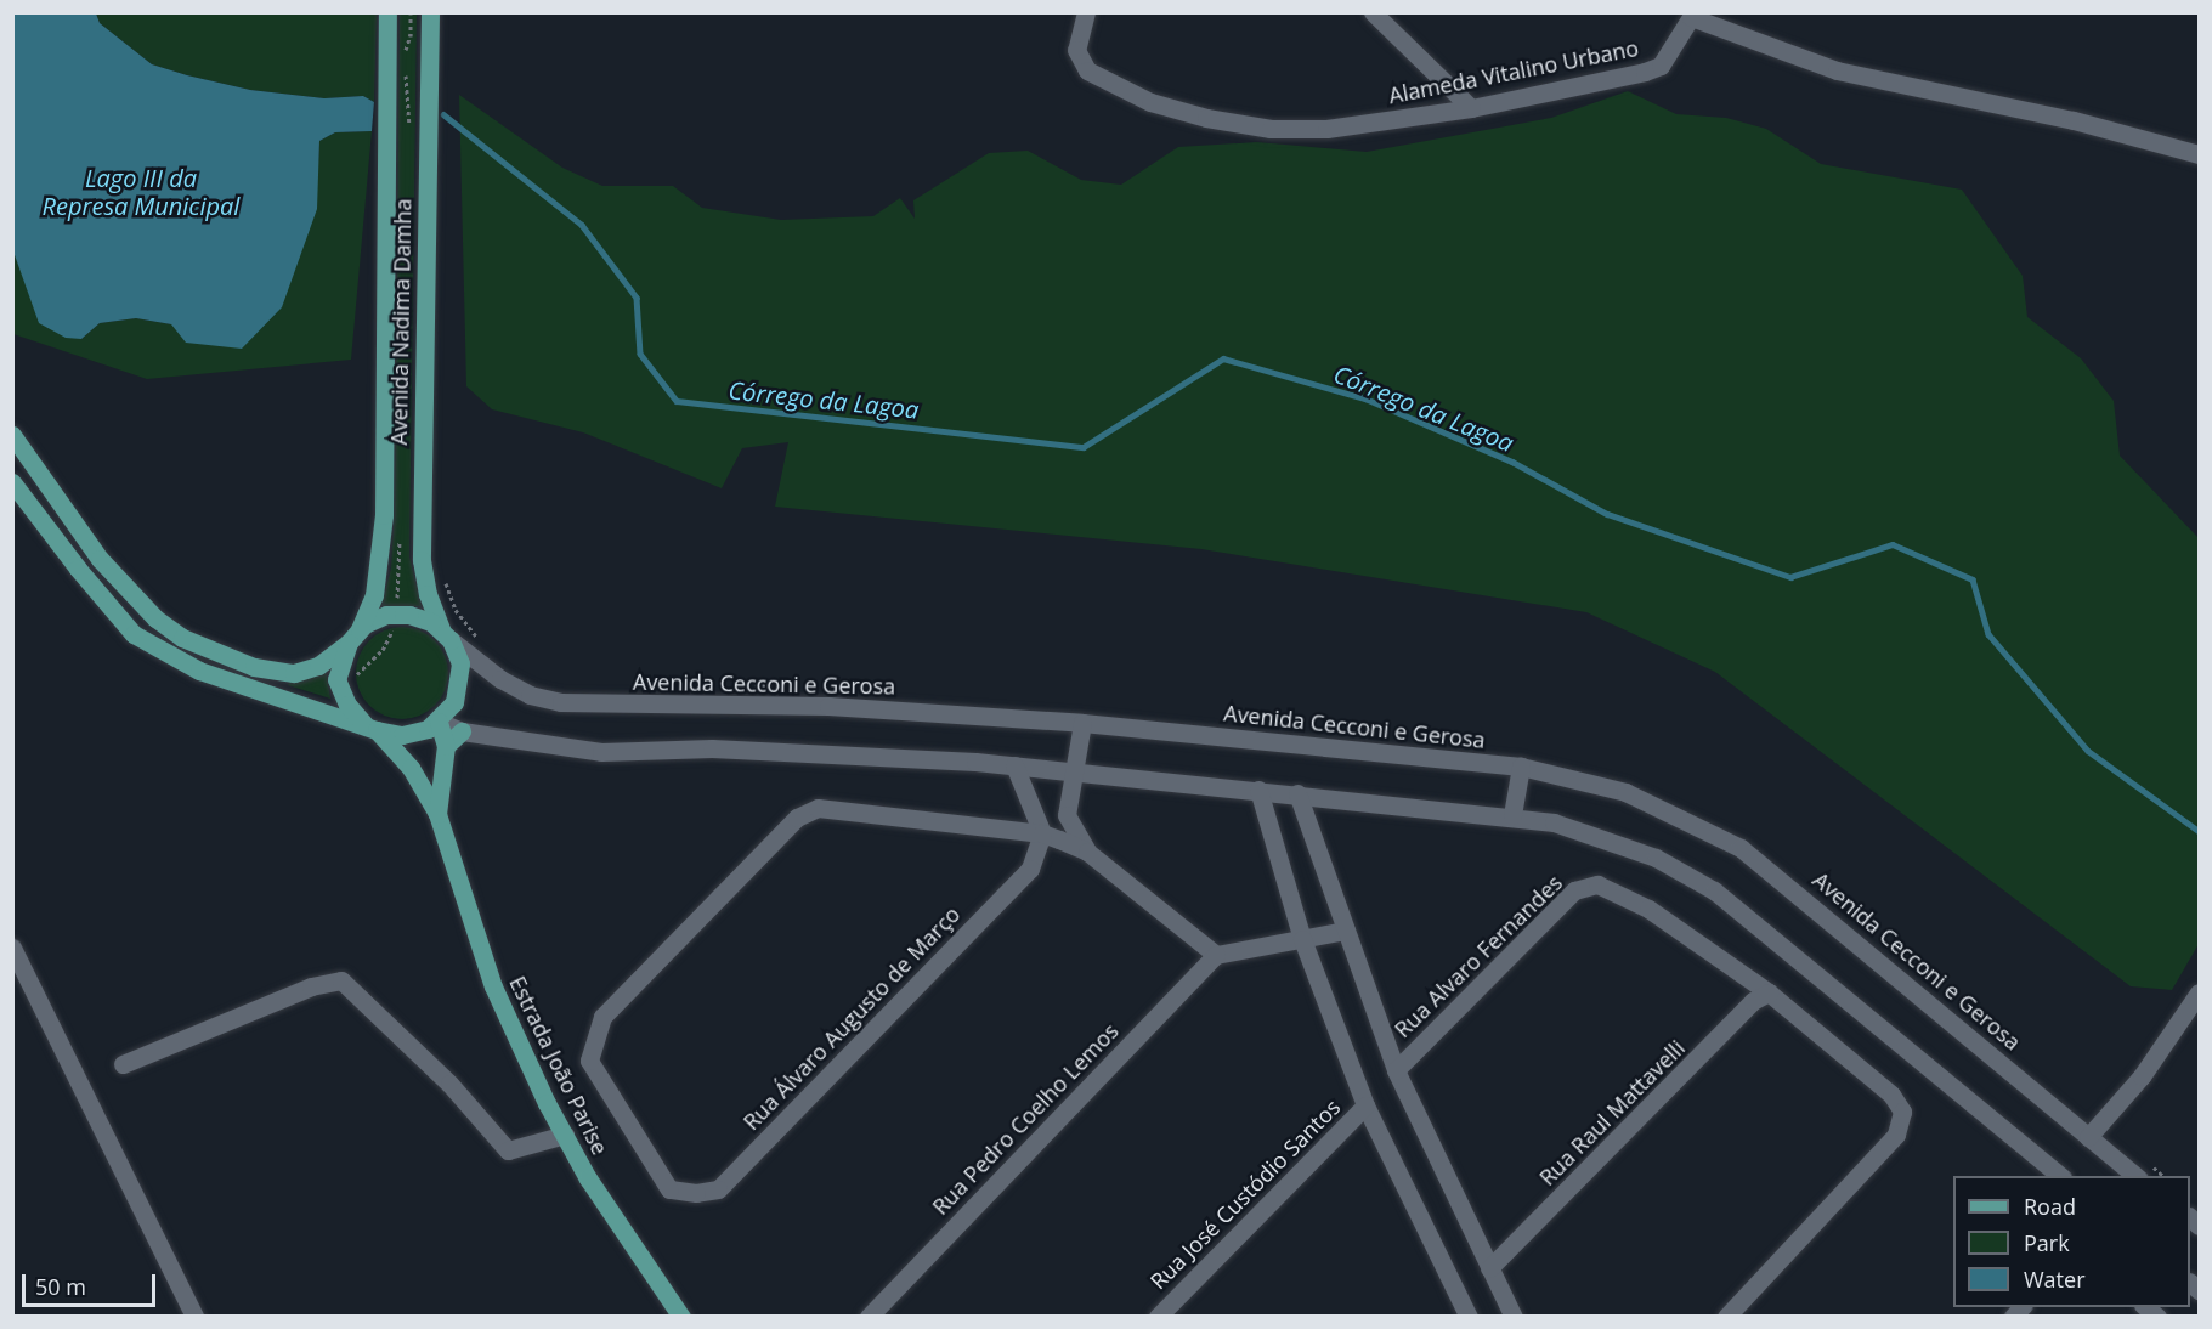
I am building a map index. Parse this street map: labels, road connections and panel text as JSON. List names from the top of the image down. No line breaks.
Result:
{"streets":{"main road":["Avenida Nadima Damha","Estrada João Parise"],"street":["Alameda Vitalino Urbano","Avenida Cecconi e Gerosa","Rua Alvaro Fernandes","Rua Álvaro Augusto de Março","Rua Raul Mattavelli","Rua Pedro Coelho Lemos","Rua José Custódio Santos"]},"crossings":[["Avenida Nadima Damha","Avenida Cecconi e Gerosa"],["Avenida Nadima Damha","Estrada João Parise"],["Rua Alvaro Fernandes","Rua Raul Mattavelli"]],"water":["Lago III da Represa Municipal","Córrego da Lagoa"],"legend":["Road","Park","Water"],"scale_bar":"50 m"}
